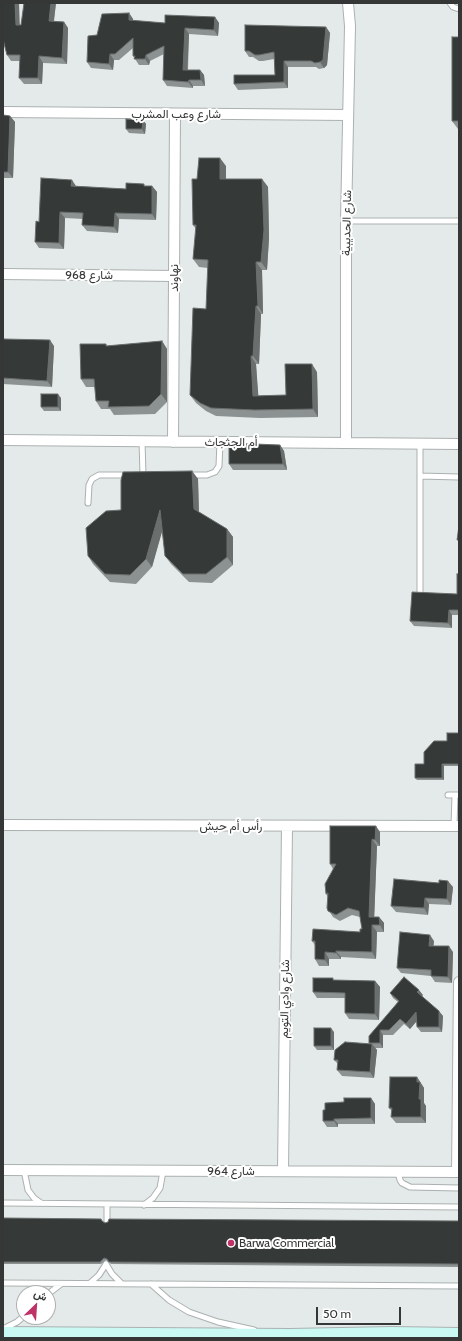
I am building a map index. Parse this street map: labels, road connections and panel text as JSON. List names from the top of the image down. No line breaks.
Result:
{"streets":{"street":["شارع وعب المشرب","شارع الحديبية","شارع 968","نهاوند","أم الجثجاث","رأس أم حيش","شارع وادي التويم","شارع 964"]},"crossings":[["شارع وعب المشرب","شارع الحديبية"],["شارع وعب المشرب","نهاوند"],["شارع الحديبية","أم الجثجاث"],["شارع 968","نهاوند"],["نهاوند","أم الجثجاث"],["رأس أم حيش","شارع وادي التويم"],["شارع وادي التويم","شارع 964"]],"places":["Barwa Commercial"],"scale_bar":"50 m","north":"top right"}
